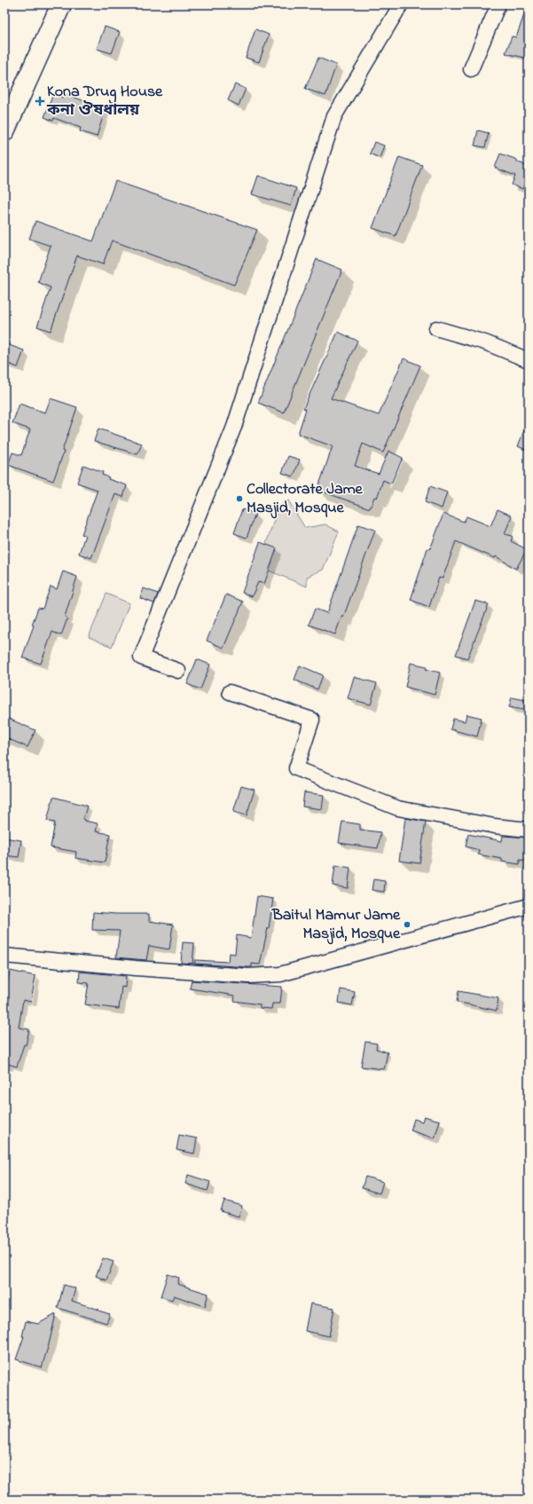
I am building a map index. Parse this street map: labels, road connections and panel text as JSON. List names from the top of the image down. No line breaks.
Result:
{"places":{"health":["Kona Drug House কনা ঔষধালয়"],"other":["Collectorate Jame Masjid, Mosque","Baitul Mamur Jame Masjid, Mosque"]}}
